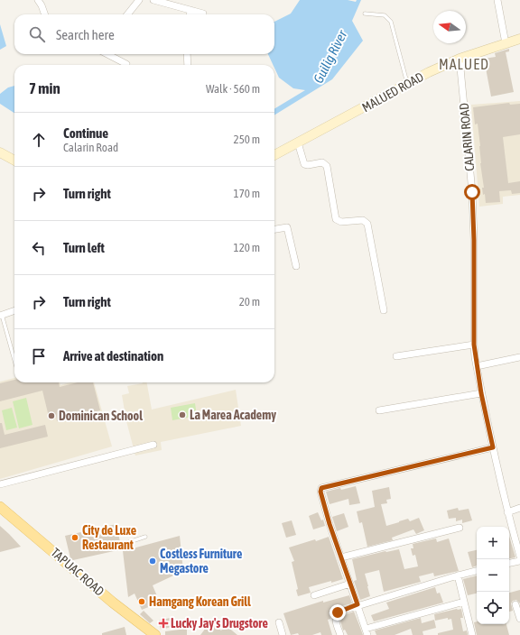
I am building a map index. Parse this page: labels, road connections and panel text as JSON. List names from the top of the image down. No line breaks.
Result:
{"streets":{"main road":["TAPUAC ROAD"],"street":["MALUED ROAD","CALARIN ROAD"]},"crossings":[["MALUED ROAD","CALARIN ROAD"]],"districts":["MALUED"],"water":["Guilig River"],"places":{"other":["La Marea Academy","Dominican School","City de Luxe Restaurant","Costless Furniture Megastore","Hamgang Korean Grill"],"health":["Lucky Jay's Drugstore"]},"north":"left","page":{"search":"Search here","heading":["7 min","Walk · 560 m"],"list":[["Continue","Calarin Road","250 m"],["Turn right","170 m"],["Turn left","120 m"],["Turn right","20 m"],"Arrive at destination"],"map_buttons":["+","−"]}}
